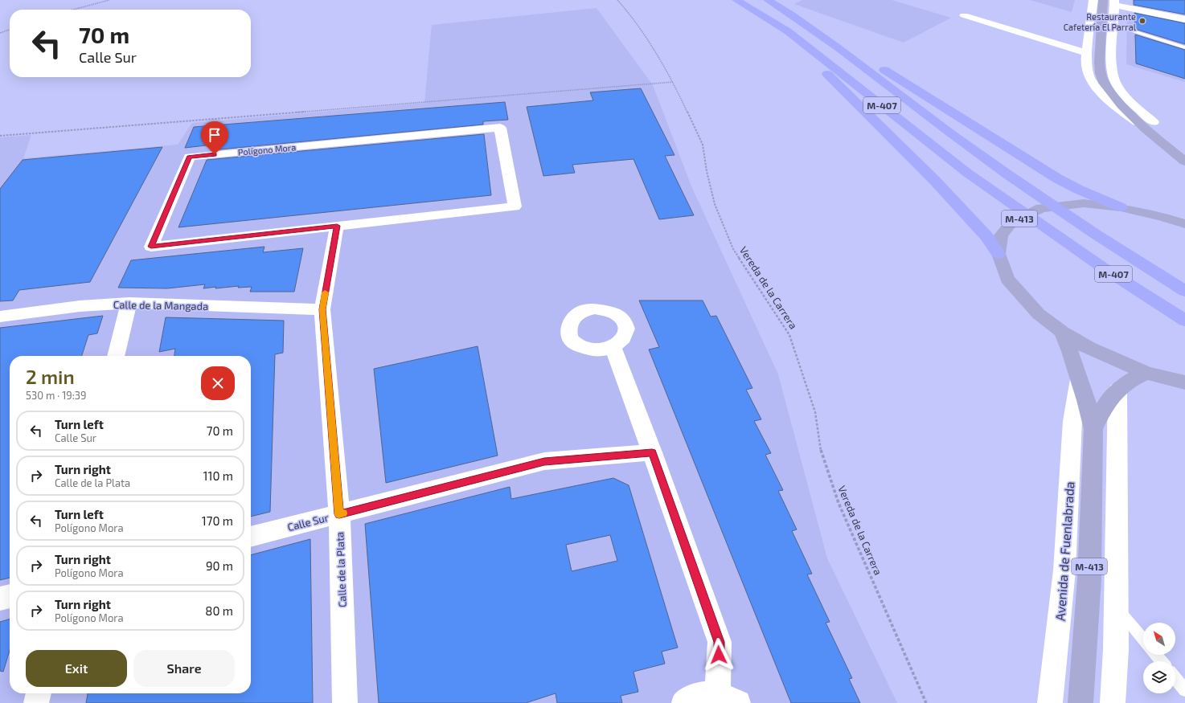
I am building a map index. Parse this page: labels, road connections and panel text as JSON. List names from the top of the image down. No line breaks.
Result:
{"streets":{"highway":["M-407"],"main road":["M-413","Avenida de Fuenlabrada"],"street":["Polígono Mora","Calle de la Mangada","Calle Sur","Calle de la Plata"],"path":["Vereda de la Carrera"]},"crossings":[["Polígono Mora","Calle de la Plata"],["M-413","Avenida de Fuenlabrada"],["Calle de la Mangada","Calle de la Plata"],["Calle Sur","Calle de la Plata"]],"places":["Restaurante Cafetería El Parral"],"north":"top left","page":{"turn":["70 m","Calle Sur"],"heading":["2 min","530 m · 19:39"],"list":[{"name":"Turn left","note":"Calle Sur","value":"70 m"},{"name":"Turn right","note":"Calle de la Plata","value":"110 m"},{"name":"Turn left","note":"Polígono Mora","value":"170 m"},{"name":"Turn right","note":"Polígono Mora","value":"90 m"},{"name":"Turn right","note":"Polígono Mora","value":"80 m"}],"buttons":["Exit","Share"]}}
